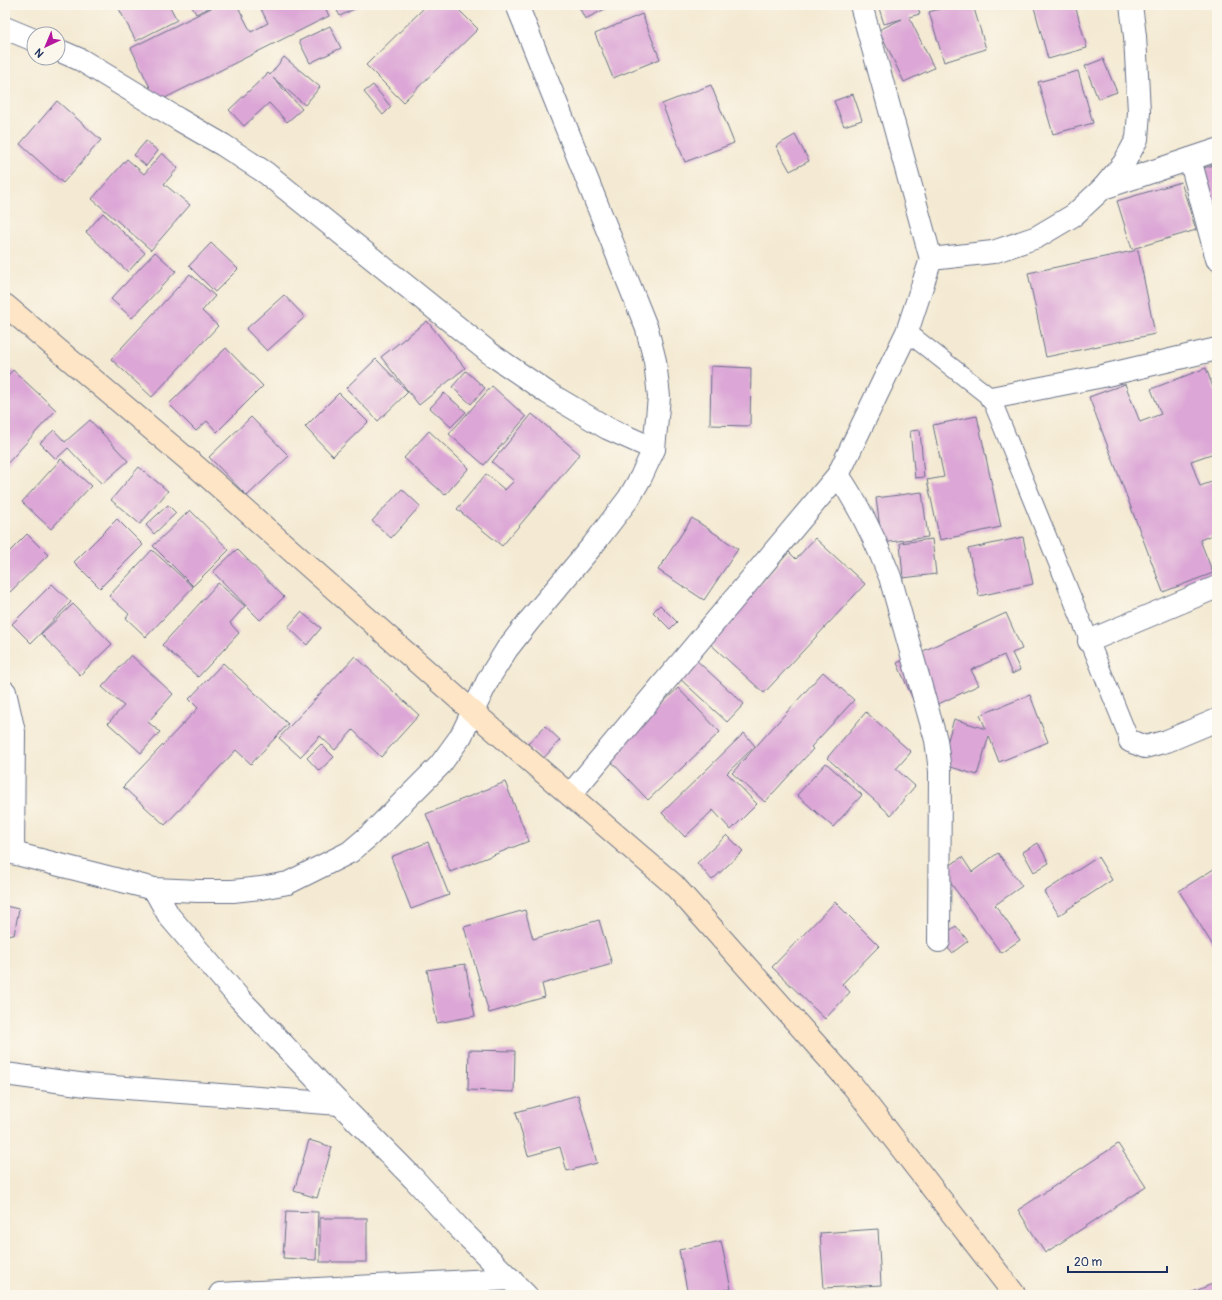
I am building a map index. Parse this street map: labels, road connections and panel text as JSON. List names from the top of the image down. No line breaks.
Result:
{"scale_bar":"20 m","north":"bottom left"}
